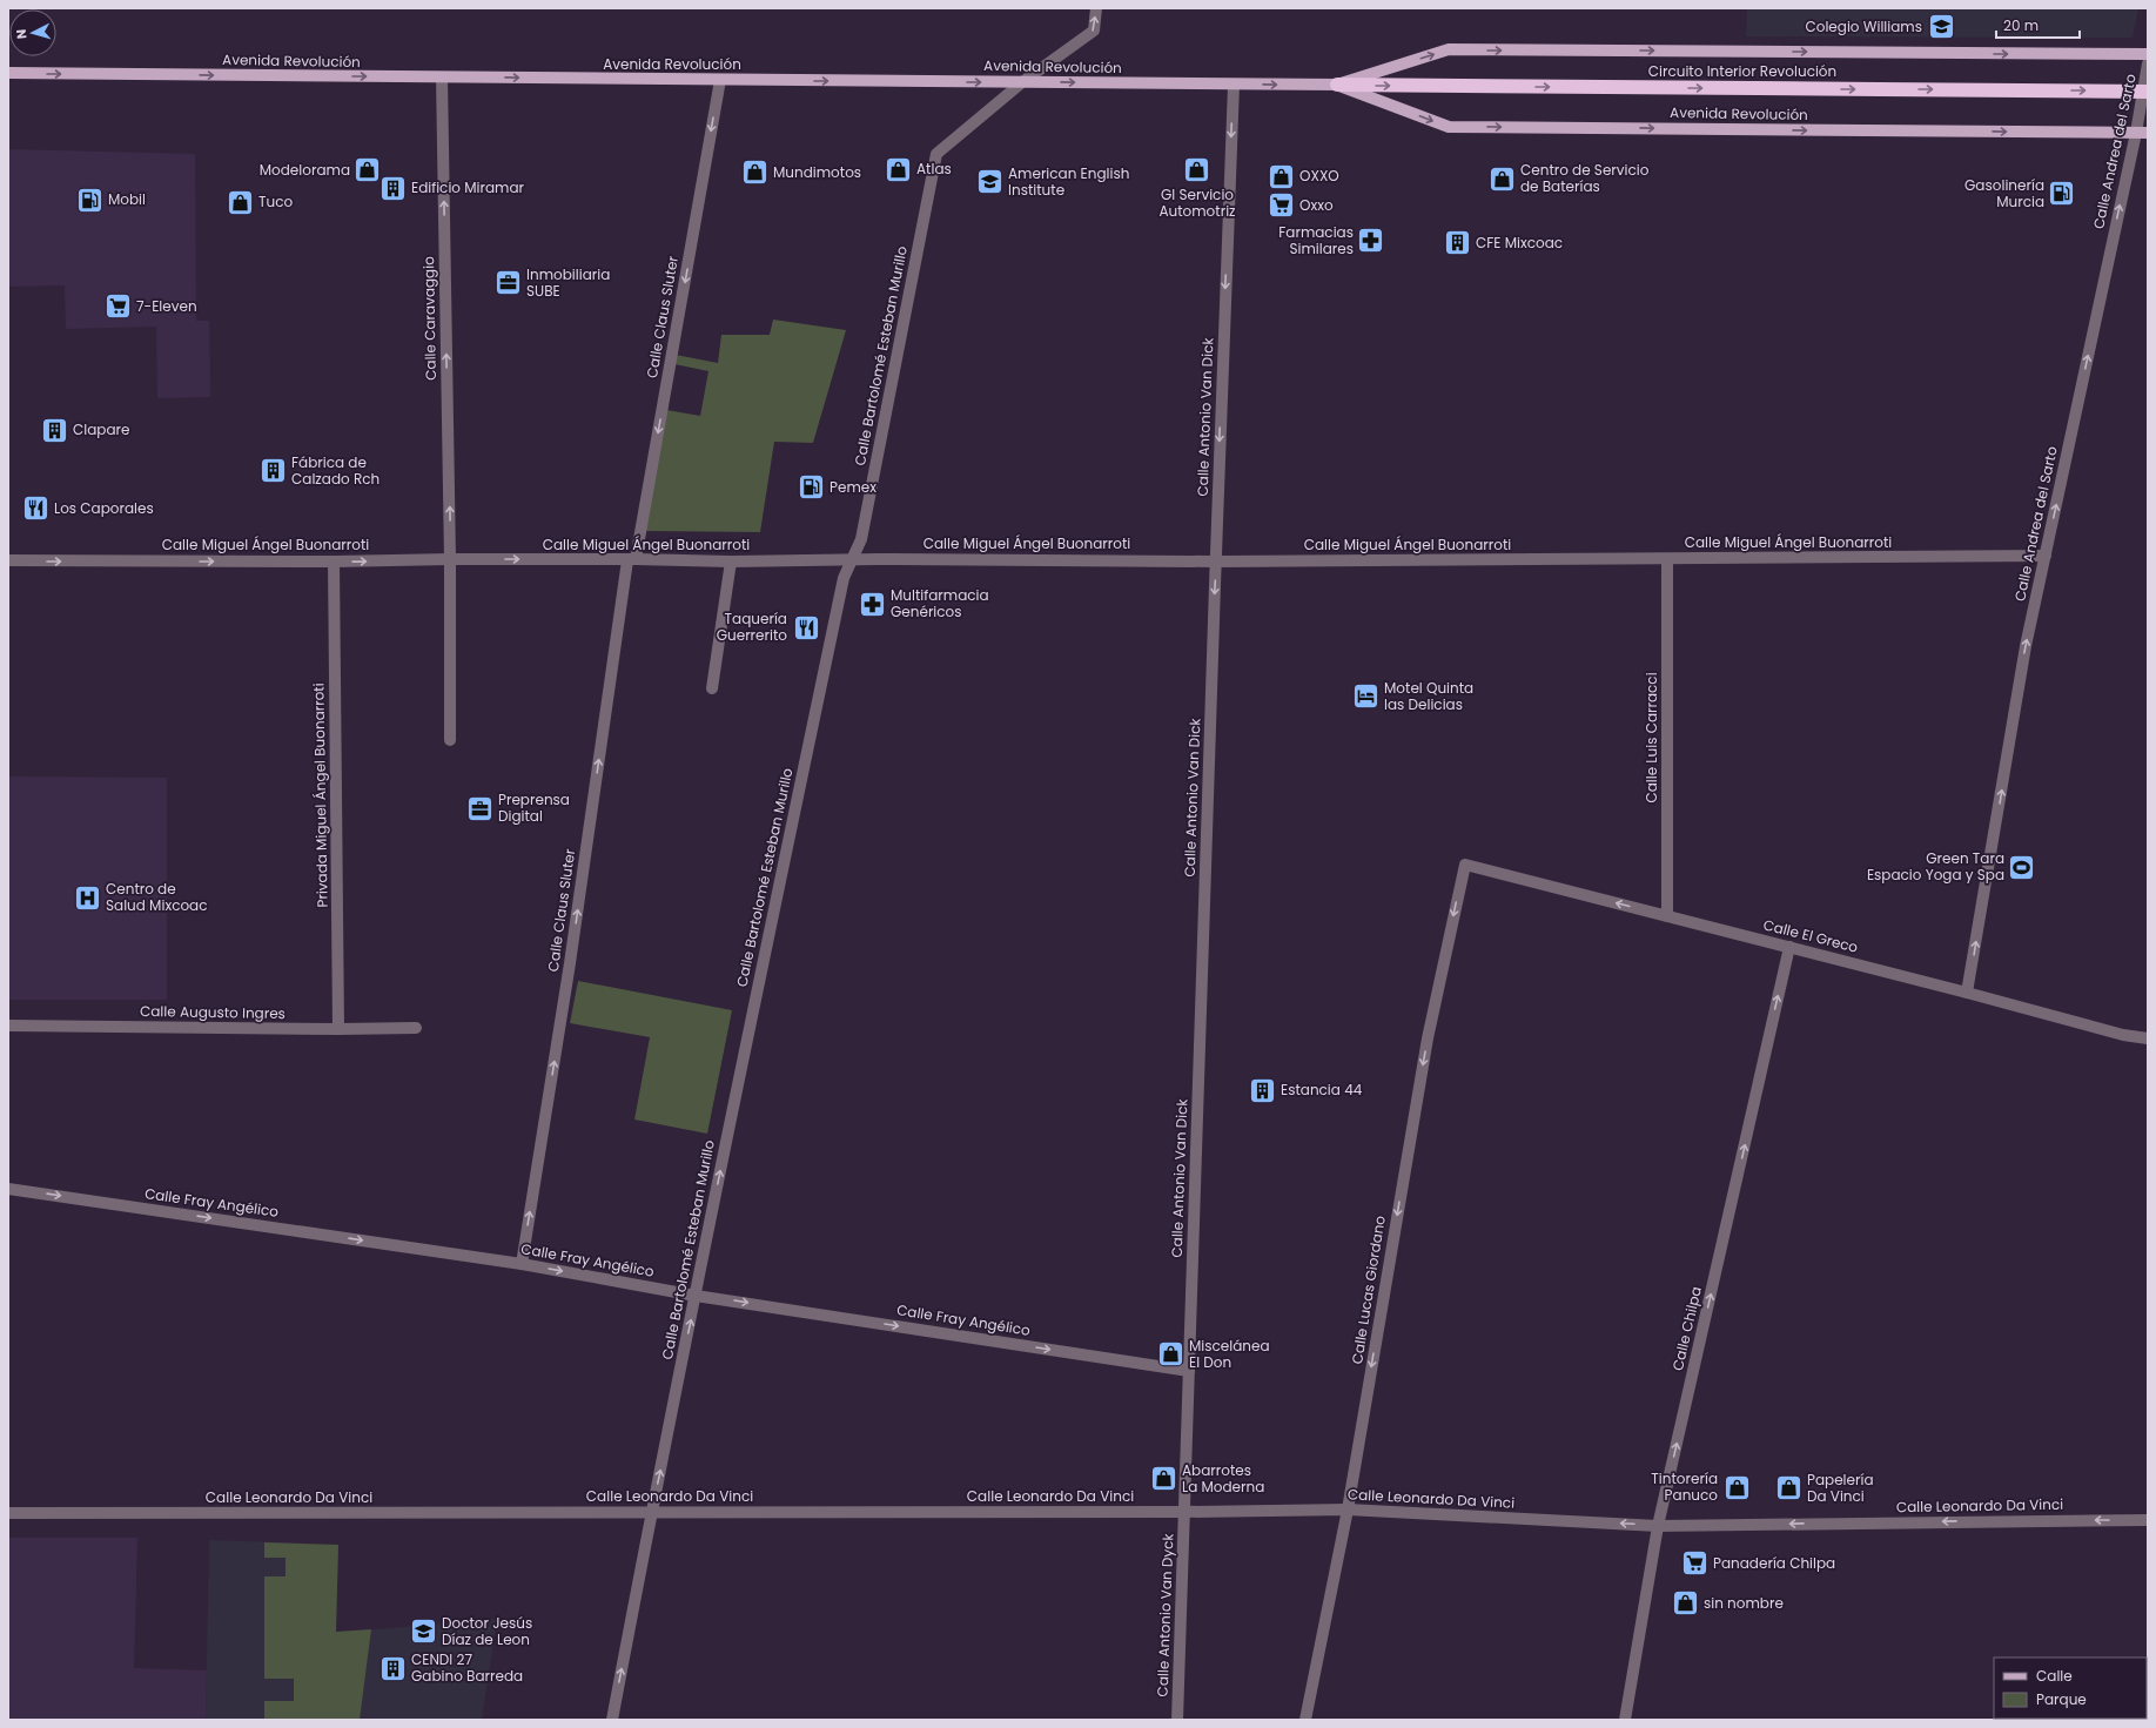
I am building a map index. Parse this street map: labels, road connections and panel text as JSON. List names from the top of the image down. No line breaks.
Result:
{"streets":{"highway":["Circuito Interior Revolución"],"main road":["Avenida Revolución"],"street":["Calle Andrea del Sarto","Calle Claus Sluter","Calle Caravaggio","Calle Bartolomé Esteban Murillo","Calle Antonio Van Dick","Calle Miguel Ángel Buonarroti","Calle Luis Carracci","Privada Miguel Ángel Buonarroti","Calle El Greco","Calle Augusto Ingres","Calle Fray Angélico","Calle Lucas Giordano","Calle Chilpa","Calle Leonardo Da Vinci","Calle Antonio Van Dyck"]},"crossings":[["Avenida Revolución","Circuito Interior Revolución"],["Avenida Revolución","Calle Andrea del Sarto"],["Avenida Revolución","Calle Claus Sluter"],["Avenida Revolución","Calle Caravaggio"],["Avenida Revolución","Calle Bartolomé Esteban Murillo"],["Avenida Revolución","Calle Antonio Van Dick"],["Calle Andrea del Sarto","Calle Miguel Ángel Buonarroti"],["Calle Andrea del Sarto","Calle El Greco"],["Calle Claus Sluter","Calle Miguel Ángel Buonarroti"],["Calle Claus Sluter","Calle Fray Angélico"],["Calle Caravaggio","Calle Miguel Ángel Buonarroti"],["Calle Bartolomé Esteban Murillo","Calle Miguel Ángel Buonarroti"],["Calle Bartolomé Esteban Murillo","Calle Fray Angélico"],["Calle Bartolomé Esteban Murillo","Calle Leonardo Da Vinci"],["Calle Antonio Van Dick","Calle Miguel Ángel Buonarroti"],["Calle Antonio Van Dick","Calle Fray Angélico"],["Calle Antonio Van Dick","Calle Leonardo Da Vinci"],["Calle Antonio Van Dick","Calle Antonio Van Dyck"],["Calle Miguel Ángel Buonarroti","Calle Luis Carracci"],["Calle Miguel Ángel Buonarroti","Privada Miguel Ángel Buonarroti"],["Calle Luis Carracci","Calle El Greco"],["Privada Miguel Ángel Buonarroti","Calle Augusto Ingres"],["Calle El Greco","Calle Lucas Giordano"],["Calle El Greco","Calle Chilpa"],["Calle Lucas Giordano","Calle Leonardo Da Vinci"],["Calle Chilpa","Calle Leonardo Da Vinci"],["Calle Leonardo Da Vinci","Calle Antonio Van Dyck"]],"one_way":["Avenida Revolución","Circuito Interior Revolución","Calle Andrea del Sarto","Calle Caravaggio","Calle Bartolomé Esteban Murillo","Calle Antonio Van Dick","Calle Fray Angélico","Calle Lucas Giordano","Calle Chilpa","Calle Leonardo Da Vinci"],"places":{"school or university":["Colegio Williams","American English Institute","Doctor Jesús Díaz de Leon"],"shop":["Atlas","Modelorama","GI Servicio Automotriz","Mundimotos","OXXO","Centro de Servicio de Baterías","Tuco","Miscelánea El Don","Abarrotes La Moderna","Tintorería Panuco","Papelería Da Vinci","sin nombre"],"building":["Edificio Miramar","CFE Mixcoac","Clapare","Fábrica de Calzado Rch","Estancia 44","CENDI 27 Gabino Barreda"],"fuel station":["Gasolinería Murcia","Mobil","Pemex"],"supermarket":["Oxxo","7-Eleven","Panadería Chilpa"],"pharmacy":["Farmacias Similares","Multifarmacia Genéricos"],"office":["Inmobiliaria SUBE","Preprensa Digital"],"restaurant":["Los Caporales","Taquería Guerrerito"],"hotel":["Motel Quinta las Delicias"],"sports":["Green Tara Espacio Yoga y Spa"],"hospital":["Centro de Salud Mixcoac"]},"legend":["Calle","Parque"],"scale_bar":"20 m","north":"left"}
